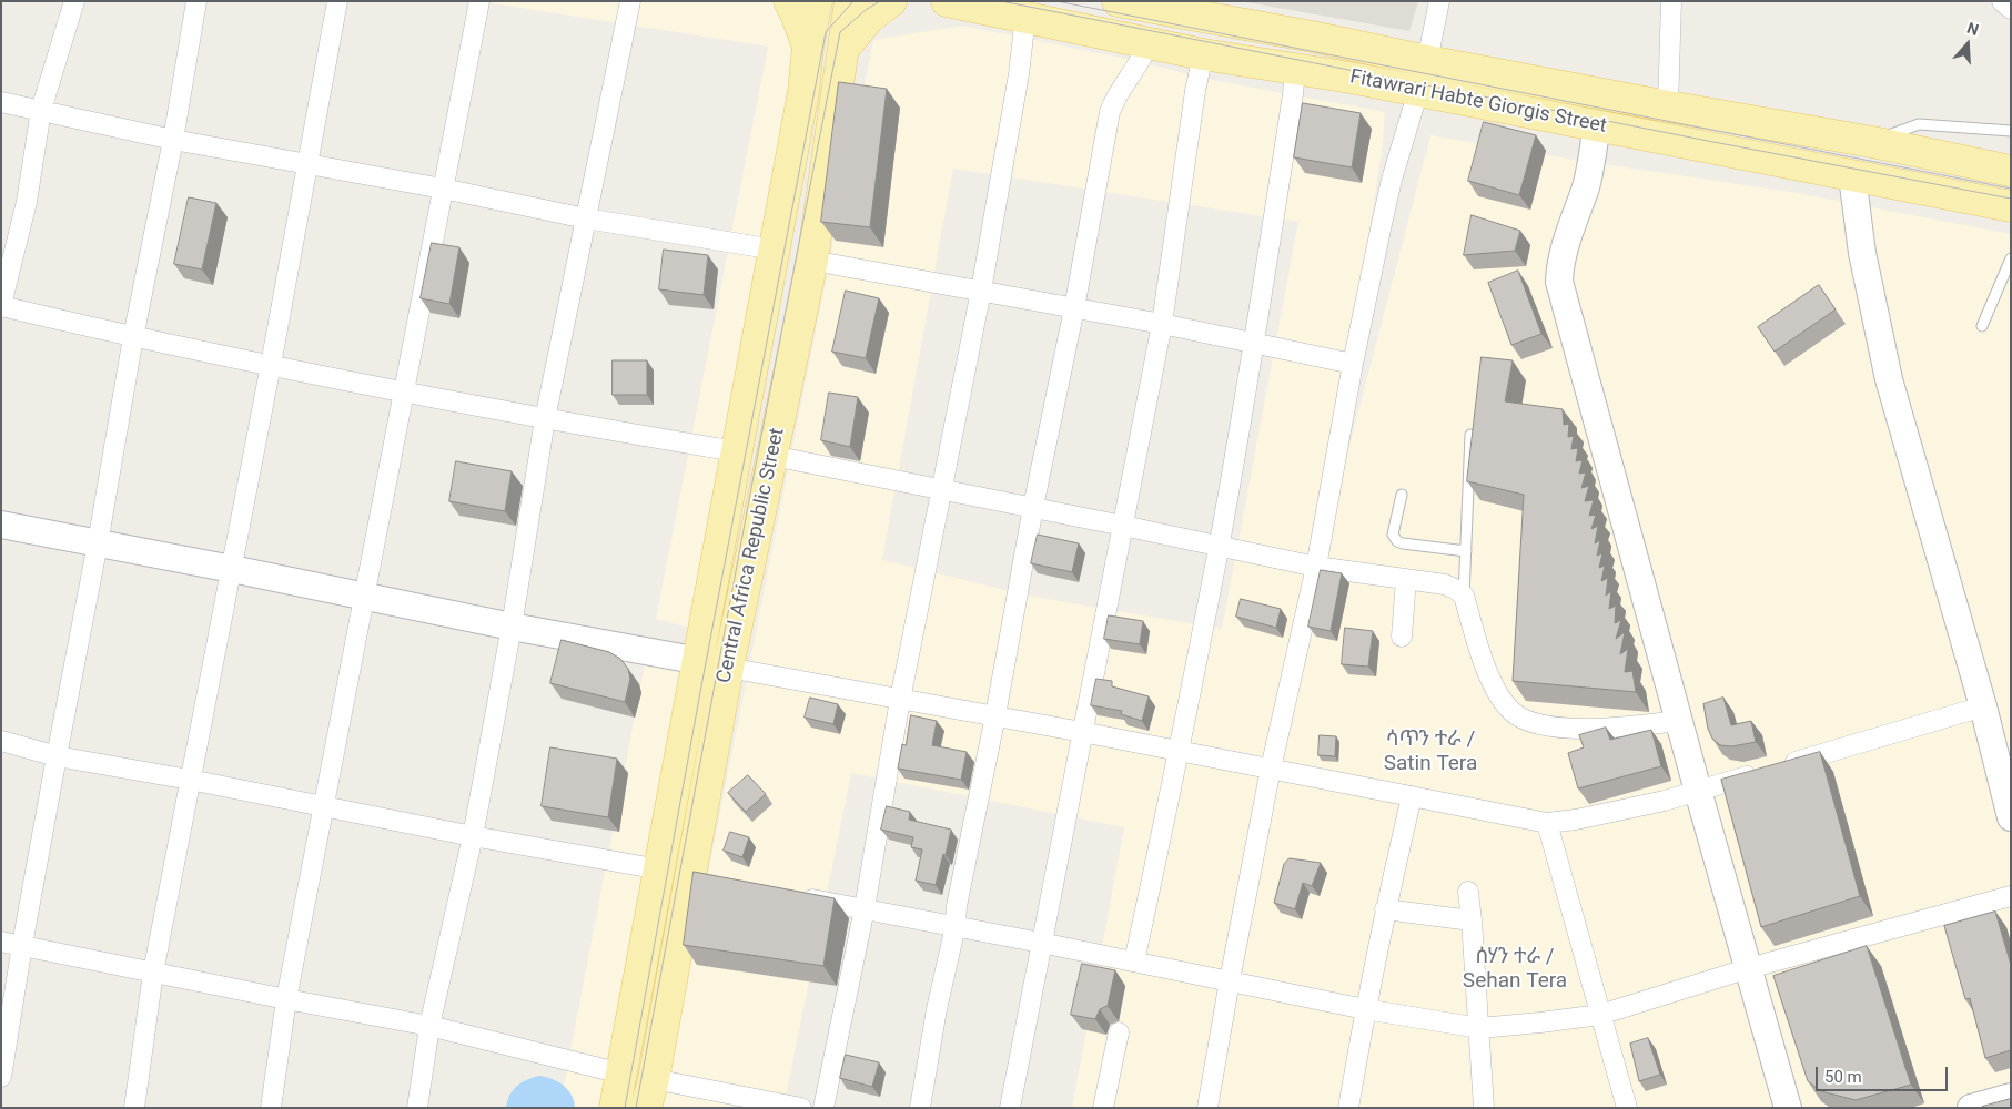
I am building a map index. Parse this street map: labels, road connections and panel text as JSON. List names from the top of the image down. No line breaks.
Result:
{"streets":{"main road":["Fitawrari Habte Giorgis Street","Central Africa Republic Street"]},"districts":["ሳጥን ተራ / Satin Tera","ሰሃን ተራ / Sehan Tera"],"scale_bar":"50 m","north":"top"}
